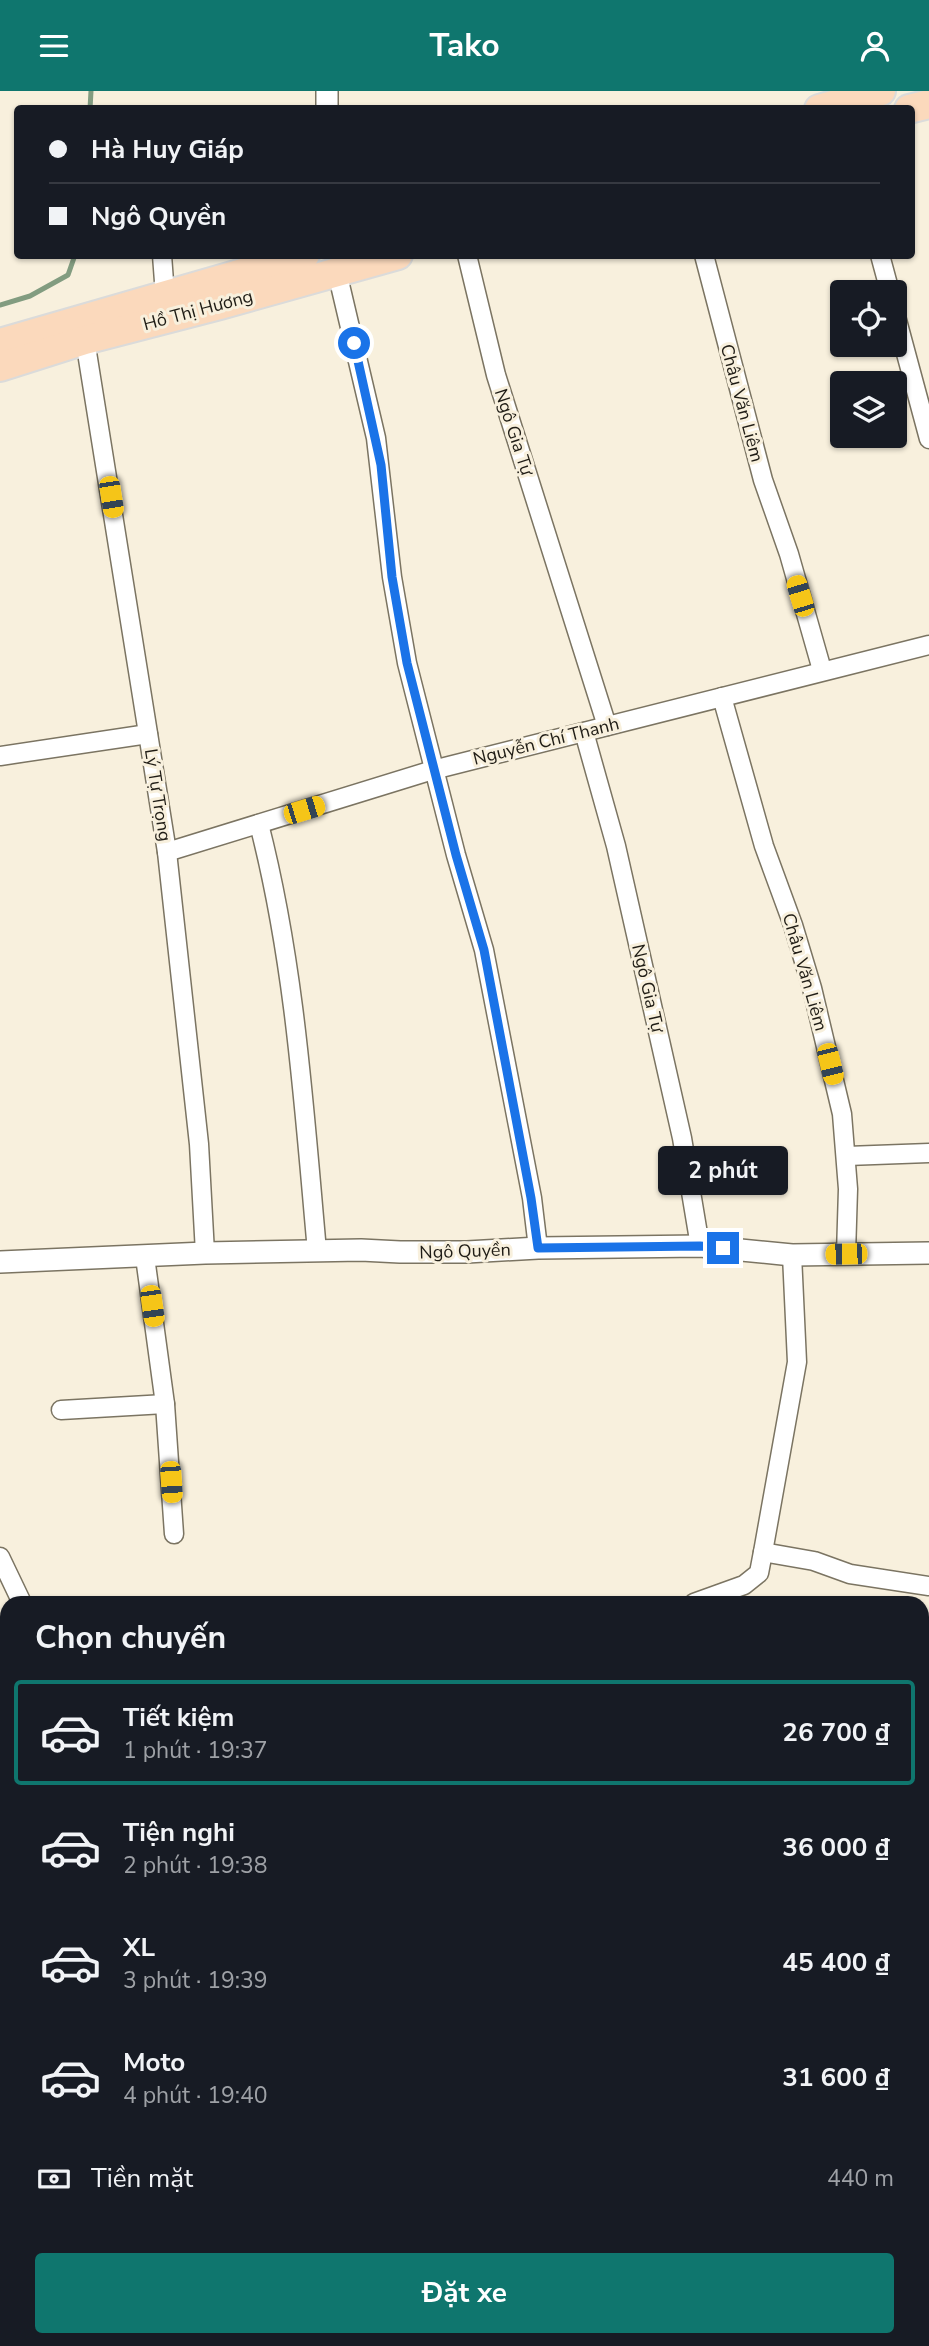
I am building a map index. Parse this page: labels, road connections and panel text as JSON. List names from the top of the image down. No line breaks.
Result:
{"streets":{"main road":["Hồ Thị Hương"],"street":["Châu Văn Liêm","Ngô Gia Tự","Nguyễn Chí Thanh","Lý Tự Trọng","Ngô Quyền"]},"crossings":[["Hồ Thị Hương","Lý Tự Trọng"],["Châu Văn Liêm","Nguyễn Chí Thanh"],["Châu Văn Liêm","Ngô Quyền"],["Ngô Gia Tự","Nguyễn Chí Thanh"],["Ngô Gia Tự","Ngô Quyền"],["Nguyễn Chí Thanh","Lý Tự Trọng"],["Lý Tự Trọng","Ngô Quyền"]],"page":{"header":"Tako","banner":["Hà Huy Giáp","Ngô Quyền"],"bubble":"2 phút","heading":"Chọn chuyến","list":[{"name":"Tiết kiệm","note":"1 phút · 19:37","value":"26 700 ₫"},{"name":"Tiện nghi","note":"2 phút · 19:38","value":"36 000 ₫"},{"name":"XL","note":"3 phút · 19:39","value":"45 400 ₫"},{"name":"Moto","note":"4 phút · 19:40","value":"31 600 ₫"}],"pay":["Tiền mặt","440 m"],"buttons":"Đặt xe"}}
